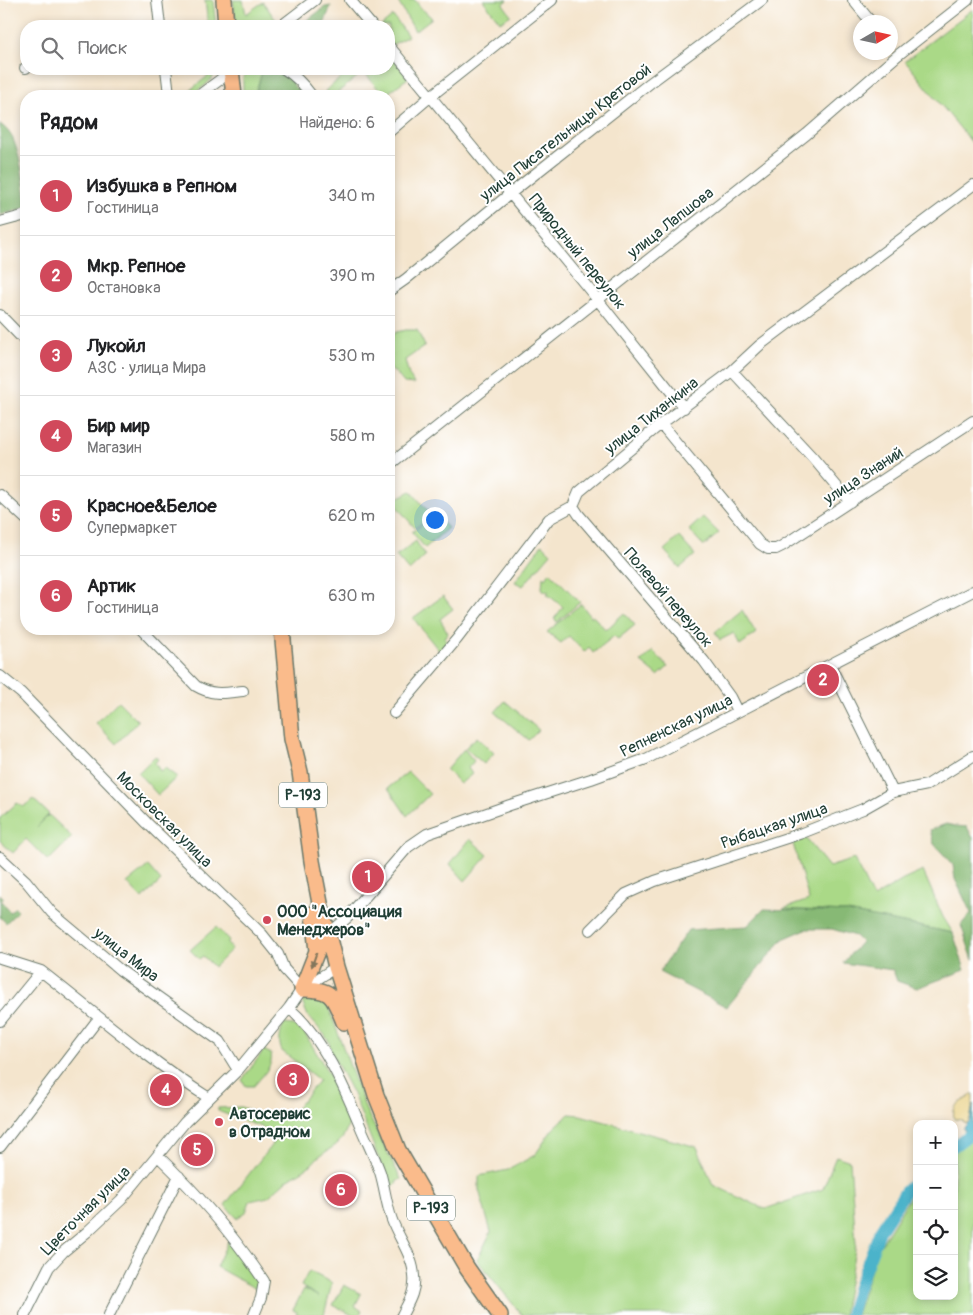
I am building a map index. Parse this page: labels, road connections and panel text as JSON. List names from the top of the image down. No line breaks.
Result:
{"streets":{"highway":["Р-193"],"street":["улица Писательницы Кретовой","улица Лапшова","Природный переулок","улица Тиханкина","улица Знаний","Полевой переулок","Репненская улица","Московская улица","Рыбацкая улица","улица Мира","Цветочная улица"]},"crossings":[["улица Писательницы Кретовой","Природный переулок"],["улица Лапшова","Природный переулок"],["Природный переулок","улица Тиханкина"],["улица Тиханкина","улица Знаний"],["улица Тиханкина","Полевой переулок"],["Полевой переулок","Репненская улица"],["Репненская улица","Р-193"],["Московская улица","Цветочная улица"],["улица Мира","Цветочная улица"]],"places":["ООО \"Ассоциация Менеджеров\"","Автосервис в Отрадном"],"north":"right","page":{"search":"Поиск","heading":["Рядом","Найдено: 6"],"list":[{"mark":"1","name":"Избушка в Репном","note":"Гостиница","value":"340 m"},{"mark":"2","name":"Мкр. Репное","note":"Остановка","value":"390 m"},{"mark":"3","name":"Лукойл","note":"АЗС · улица Мира","value":"530 m"},{"mark":"4","name":"Бир мир","note":"Магазин","value":"580 m"},{"mark":"5","name":"Красное&Белое","note":"Супермаркет","value":"620 m"},{"mark":"6","name":"Артик","note":"Гостиница","value":"630 m"}],"pins":["2","1","3","4","5","6"],"map_buttons":["+","−"]}}
